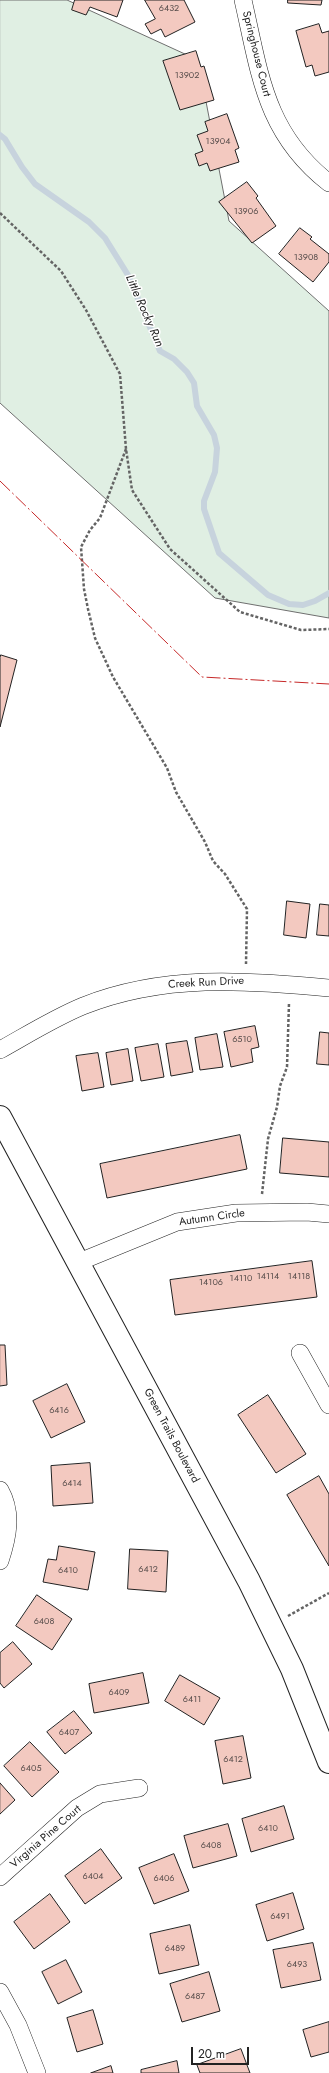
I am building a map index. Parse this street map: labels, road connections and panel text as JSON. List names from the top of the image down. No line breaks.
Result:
{"streets":{"street":["Springhouse Court","Creek Run Drive","Autumn Circle","Green Trails Boulevard","Virginia Pine Court"]},"crossings":[["Autumn Circle","Green Trails Boulevard"]],"water":["Little Rocky Run"],"house_numbers":["6432","13902","13904","13906","13908","6510","14114","14118","14110","14106","6416","6414","6412","6410","6408","6409","6411","6407","6412","6405","6410","6408","6404","6406","6491","6489","6493","6487"],"scale_bar":"20 m"}
